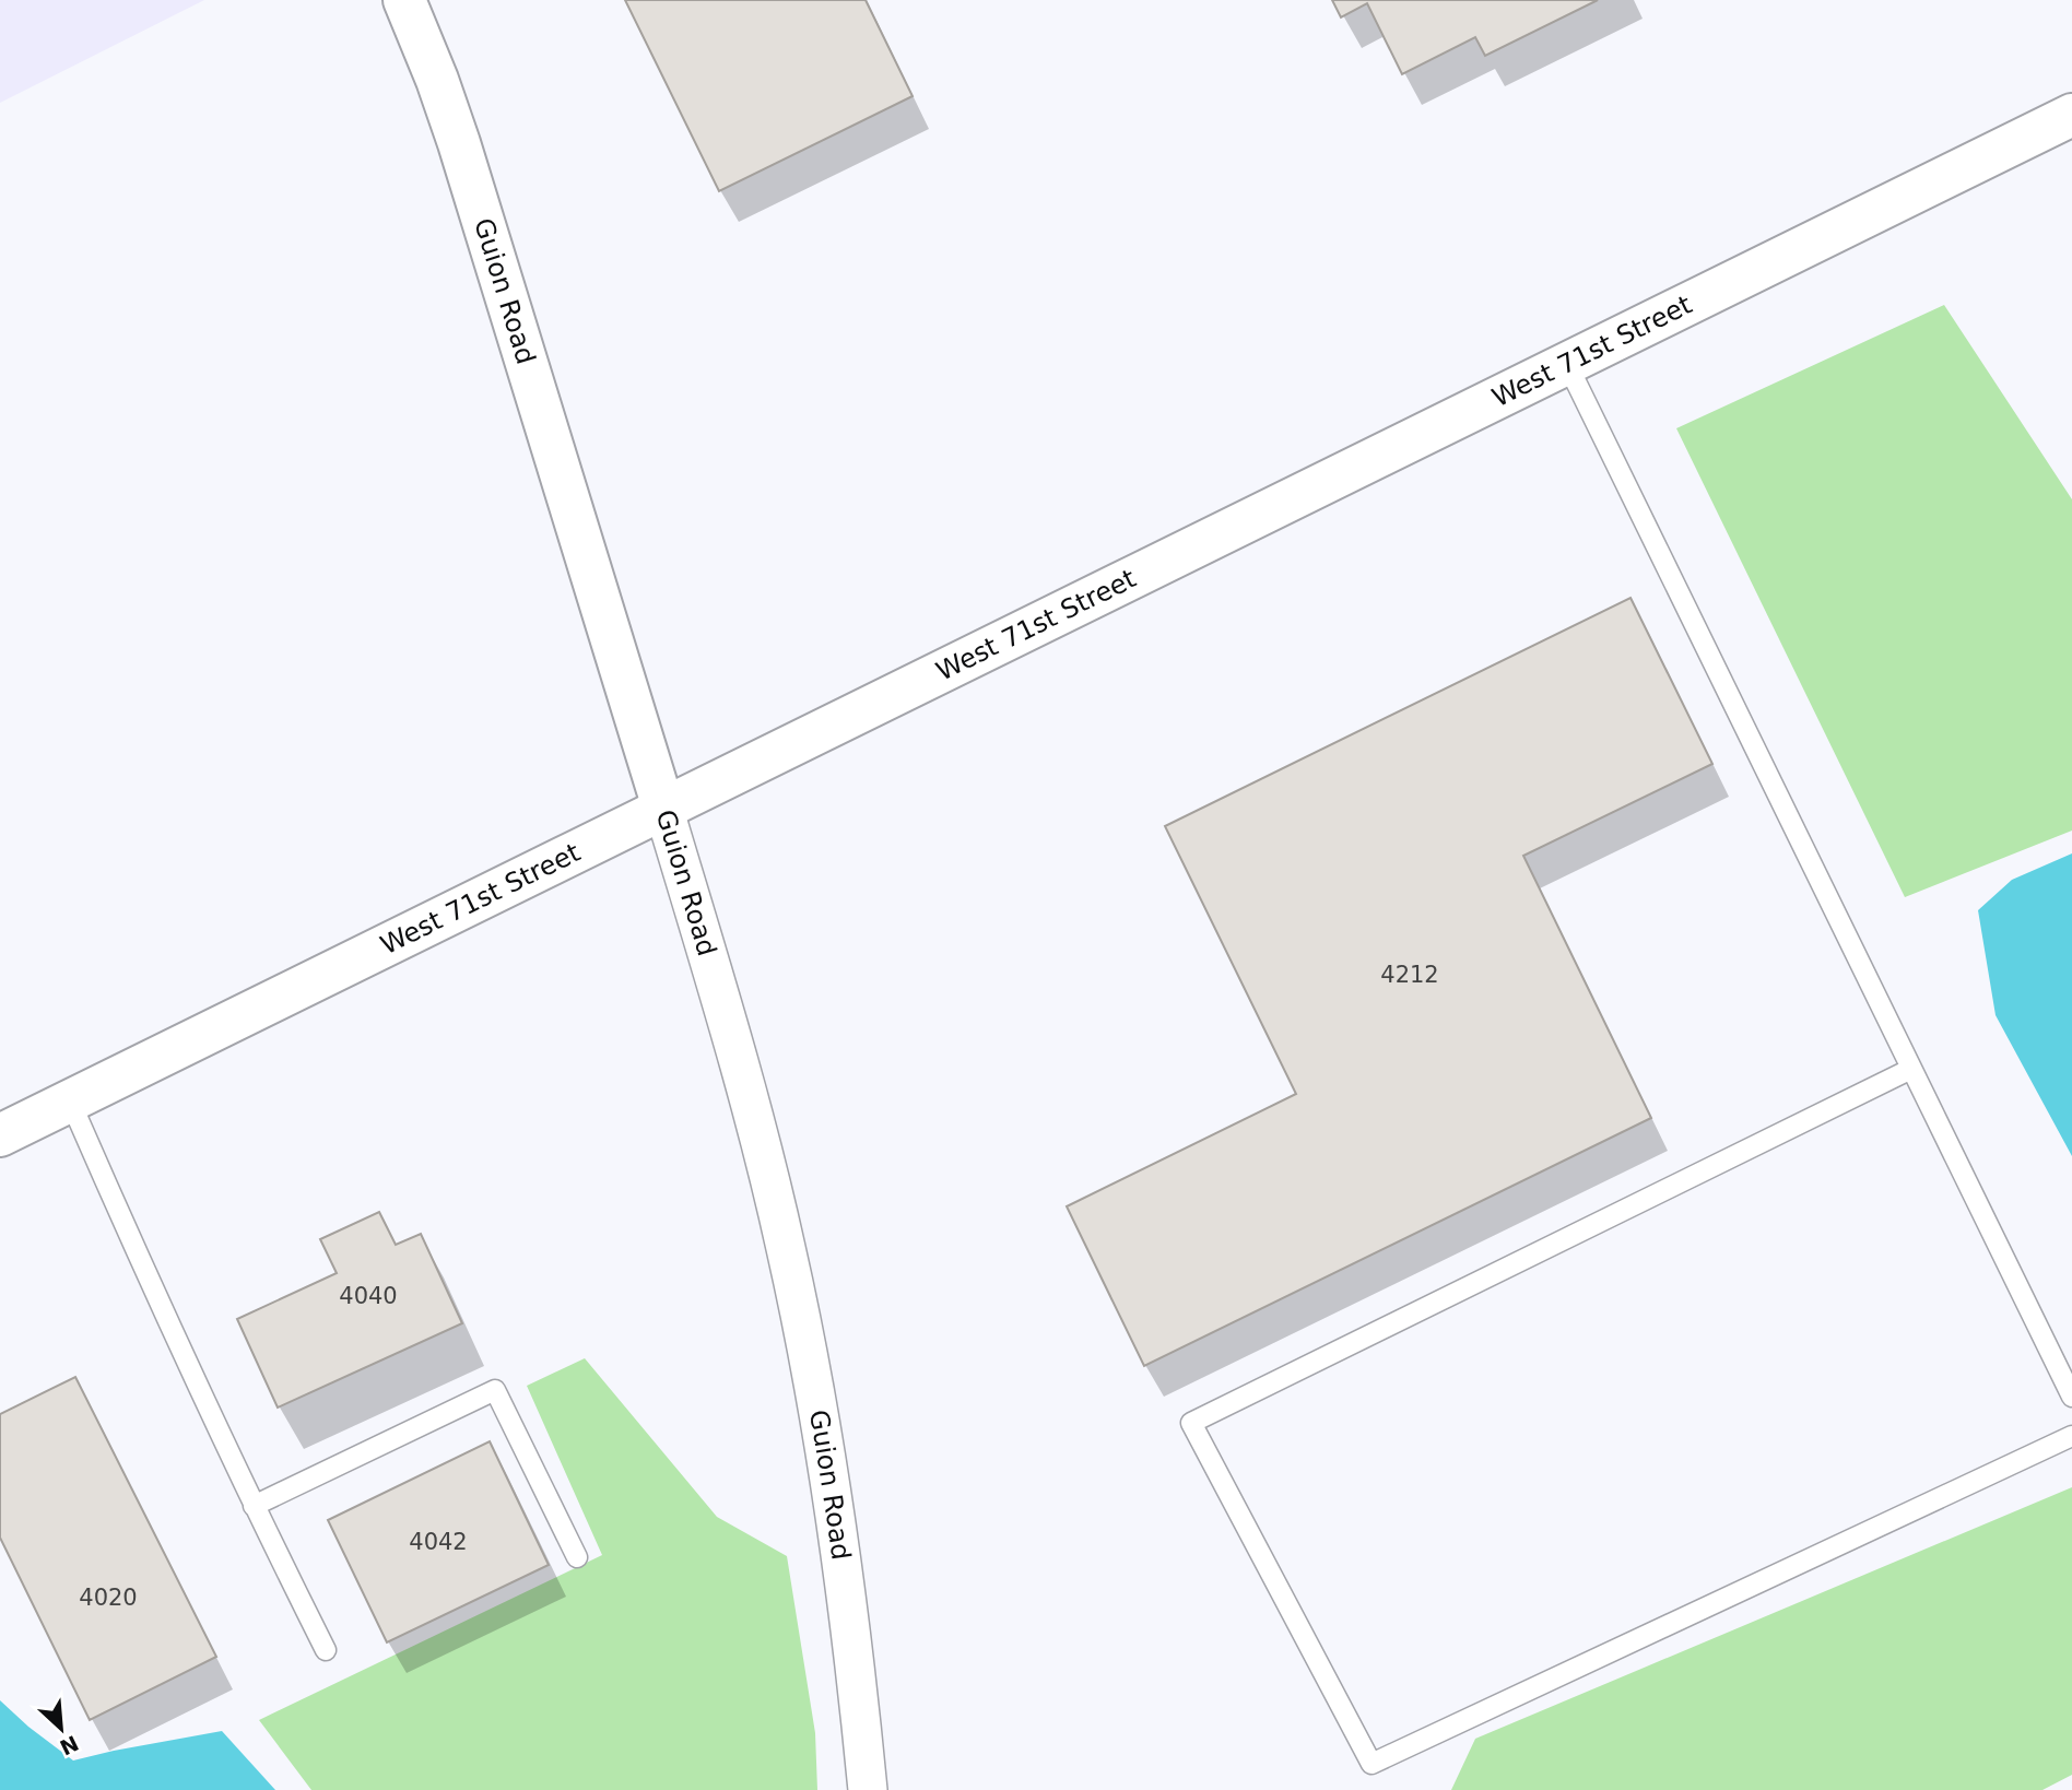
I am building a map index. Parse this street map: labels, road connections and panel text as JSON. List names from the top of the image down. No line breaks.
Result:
{"streets":{"main road":["Guion Road","West 71st Street"]},"crossings":[["Guion Road","West 71st Street"]],"house_numbers":["4212","4040","4042","4020"],"north":"bottom right"}
